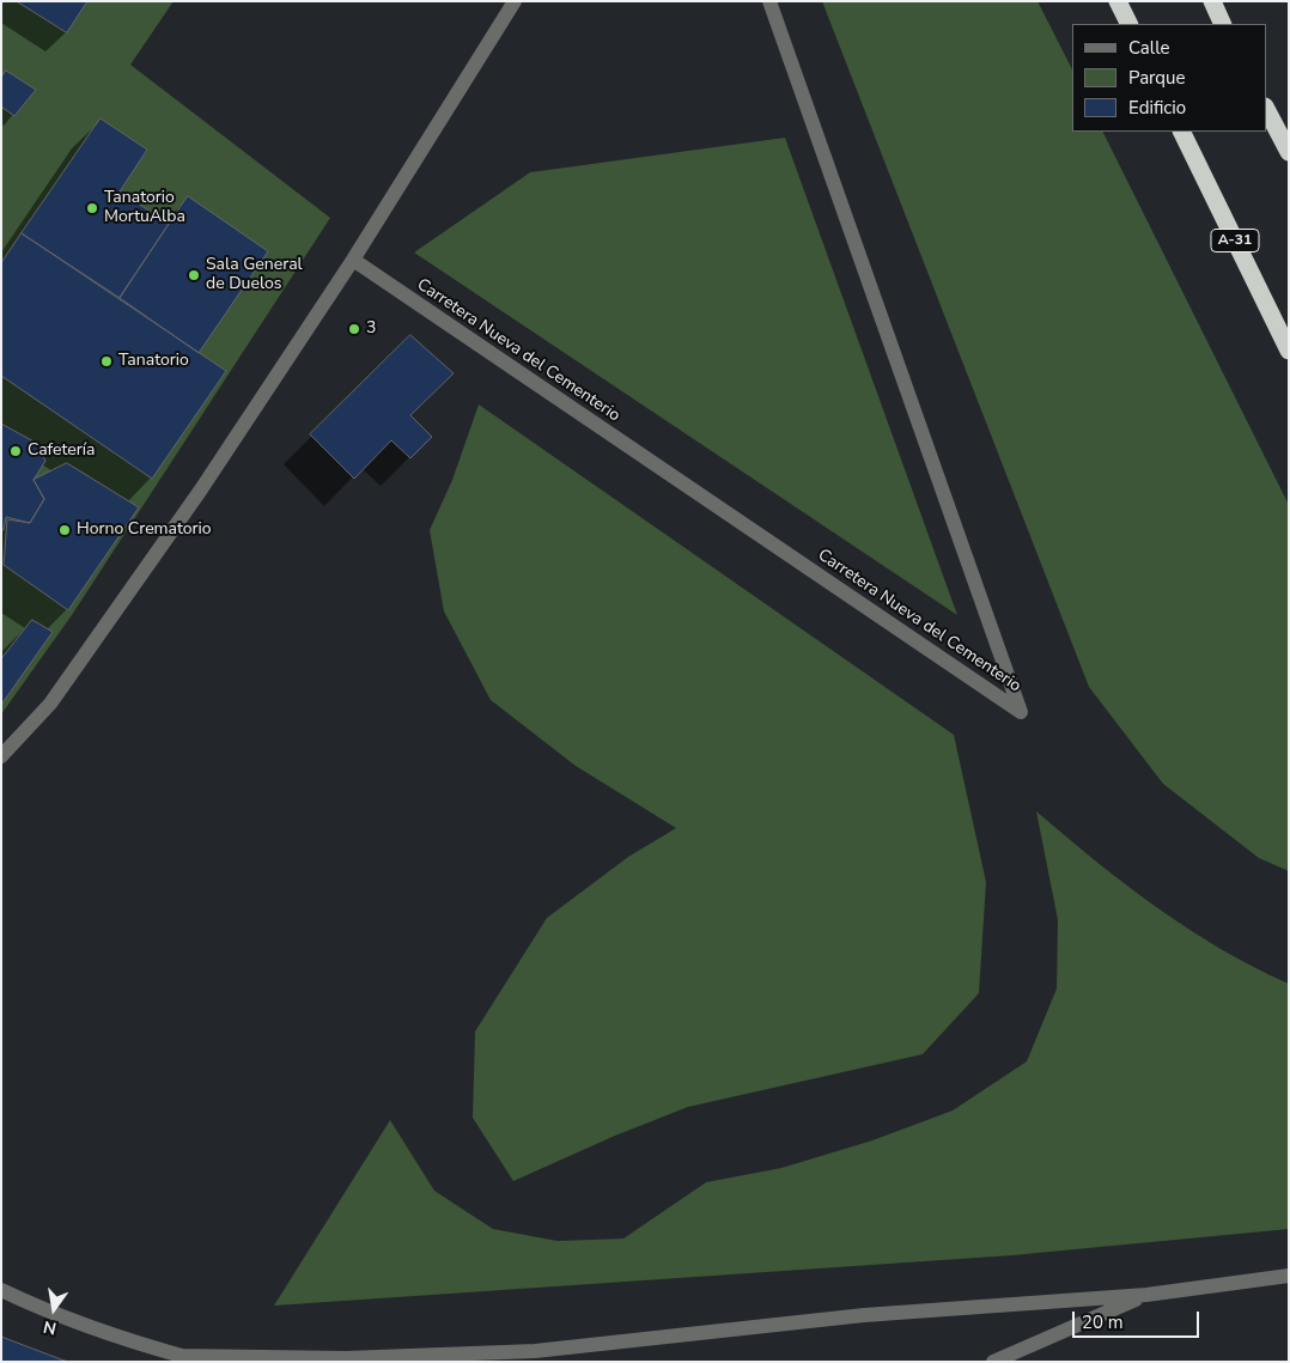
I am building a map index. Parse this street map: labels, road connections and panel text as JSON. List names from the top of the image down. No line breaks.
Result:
{"streets":{"highway":["A-31"],"street":["Carretera Nueva del Cementerio"]},"places":["Tanatorio MortuAlba","Sala General de Duelos","3","Tanatorio","Cafetería","Horno Crematorio"],"legend":["Calle","Parque","Edificio"],"scale_bar":"20 m","north":"bottom"}
